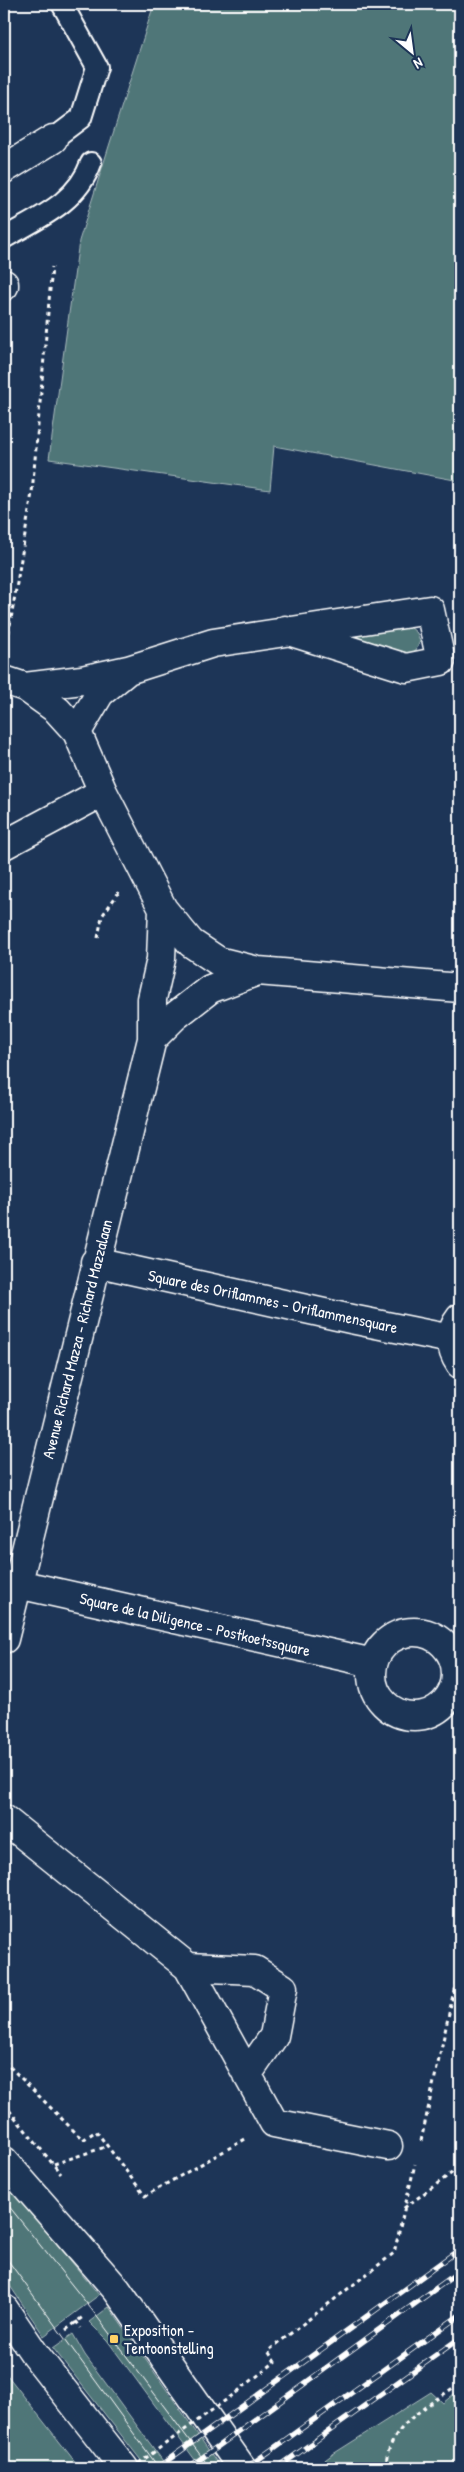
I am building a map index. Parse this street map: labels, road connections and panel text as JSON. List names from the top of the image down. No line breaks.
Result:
{"streets":{"street":["Square des Oriflammes - Oriflammensquare","Avenue Richard Mazza - Richard Mazzalaan","Square de la Diligence - Postkoetssquare"]},"crossings":[["Square des Oriflammes - Oriflammensquare","Avenue Richard Mazza - Richard Mazzalaan"],["Avenue Richard Mazza - Richard Mazzalaan","Square de la Diligence - Postkoetssquare"]],"places":{"transit":["Exposition - Tentoonstelling"]},"north":"bottom right"}
